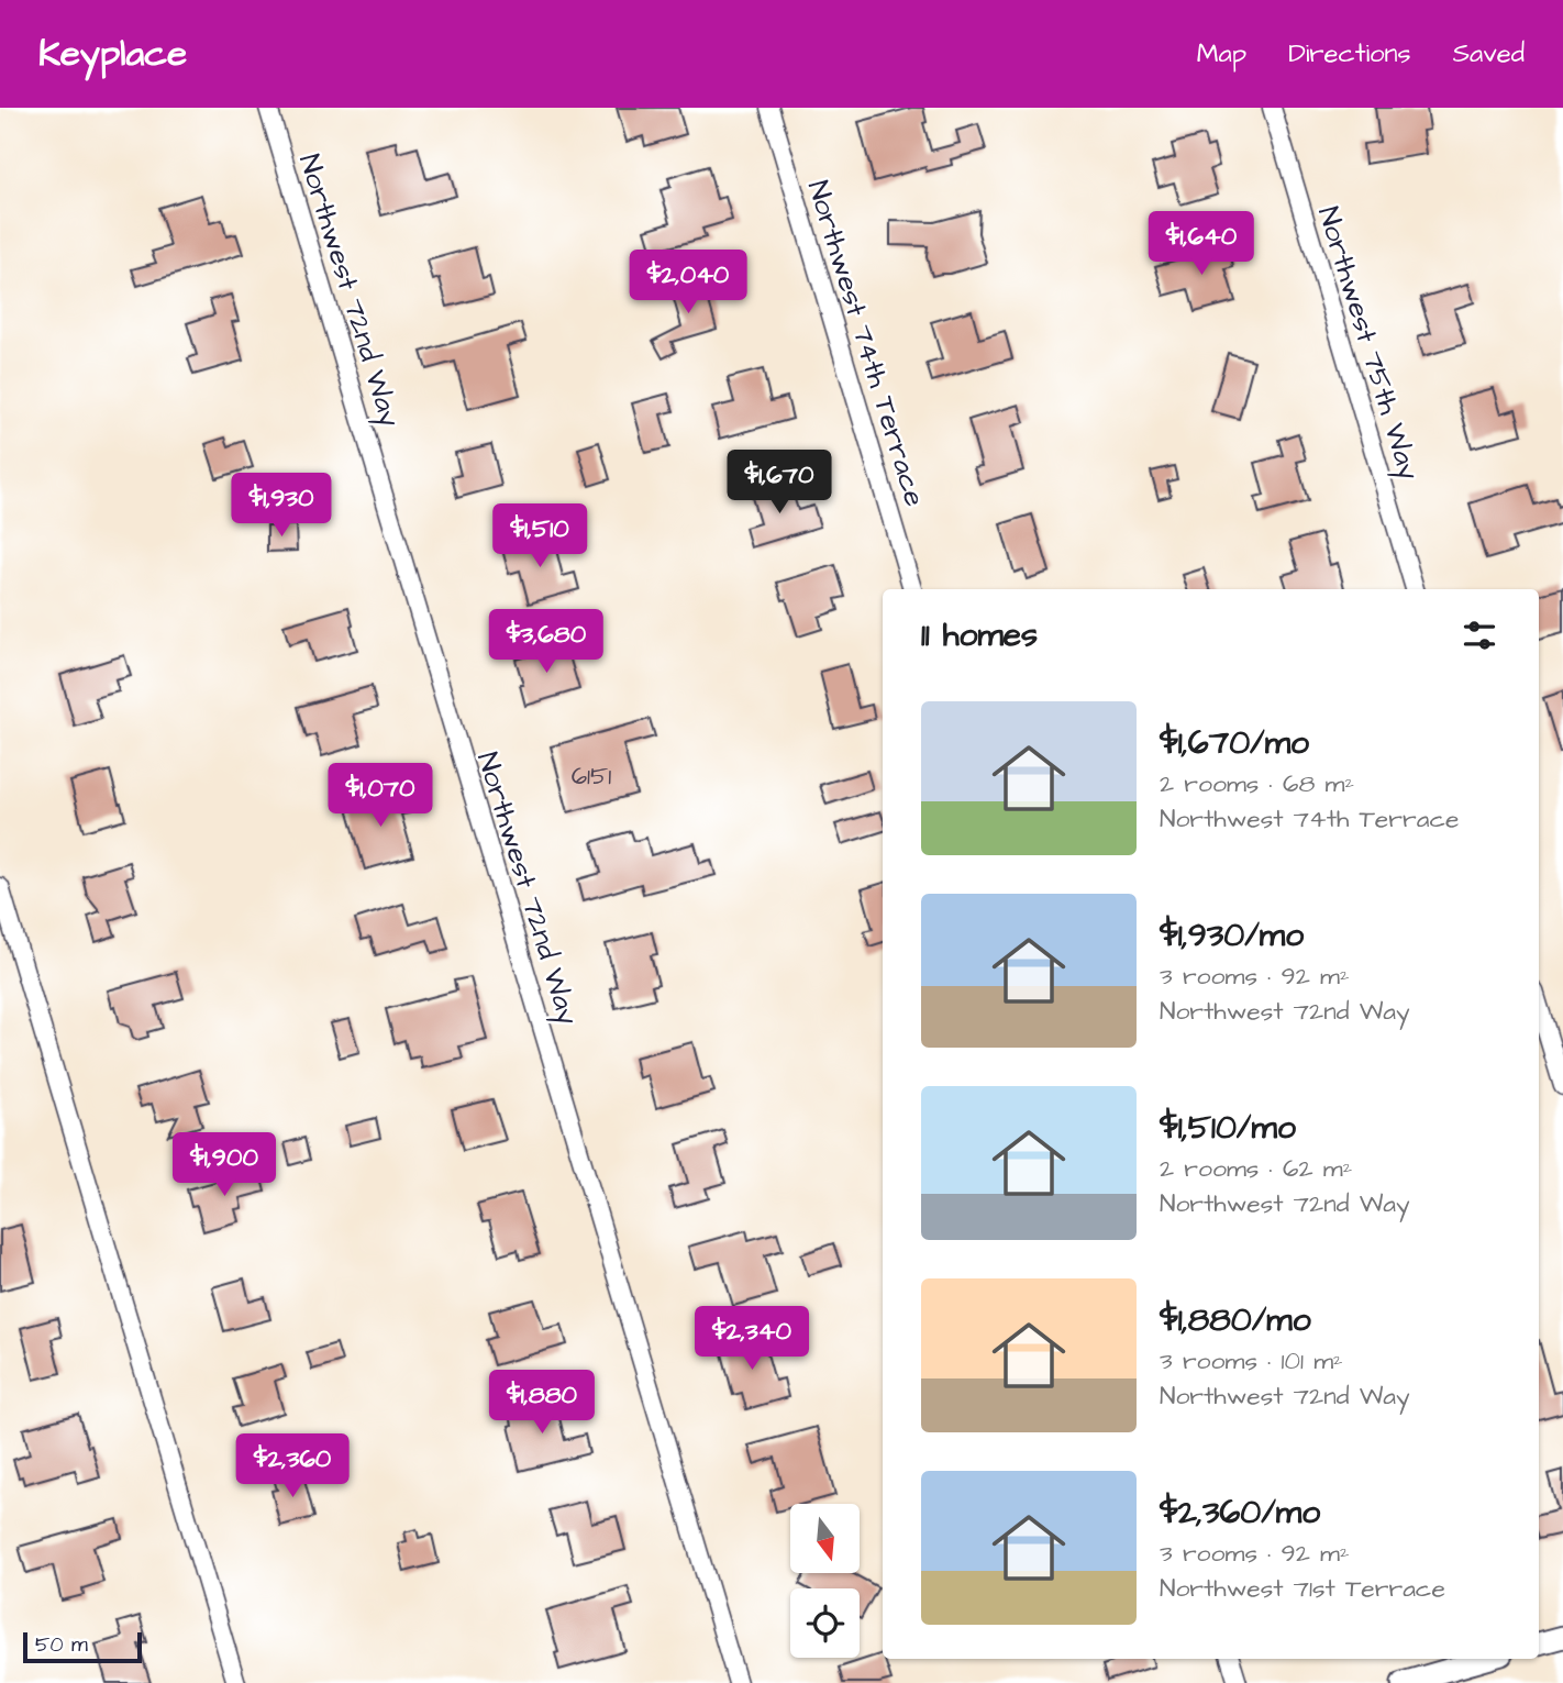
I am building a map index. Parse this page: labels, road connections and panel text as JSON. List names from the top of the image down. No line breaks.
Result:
{"streets":{"street":["Northwest 72nd Way","Northwest 74th Terrace","Northwest 75th Way"]},"house_numbers":["6151"],"scale_bar":"50 m","north":"bottom","page":{"header":"Keyplace","nav":["Map","Directions","Saved"],"price":["$1,640","$2,040","$1,670","$1,930","$1,510","$3,680","$1,070","$1,900","$2,340","$1,880","$2,360"],"heading":"11 homes","list":[{"name":"$1,670/mo","note":"2 rooms · 68 m² · Northwest 74th Terrace"},{"name":"$1,930/mo","note":"3 rooms · 92 m² · Northwest 72nd Way"},{"name":"$1,510/mo","note":"2 rooms · 62 m² · Northwest 72nd Way"},{"name":"$1,880/mo","note":"3 rooms · 101 m² · Northwest 72nd Way"},{"name":"$2,360/mo","note":"3 rooms · 92 m² · Northwest 71st Terrace"}],"scale":"50 m"}}
